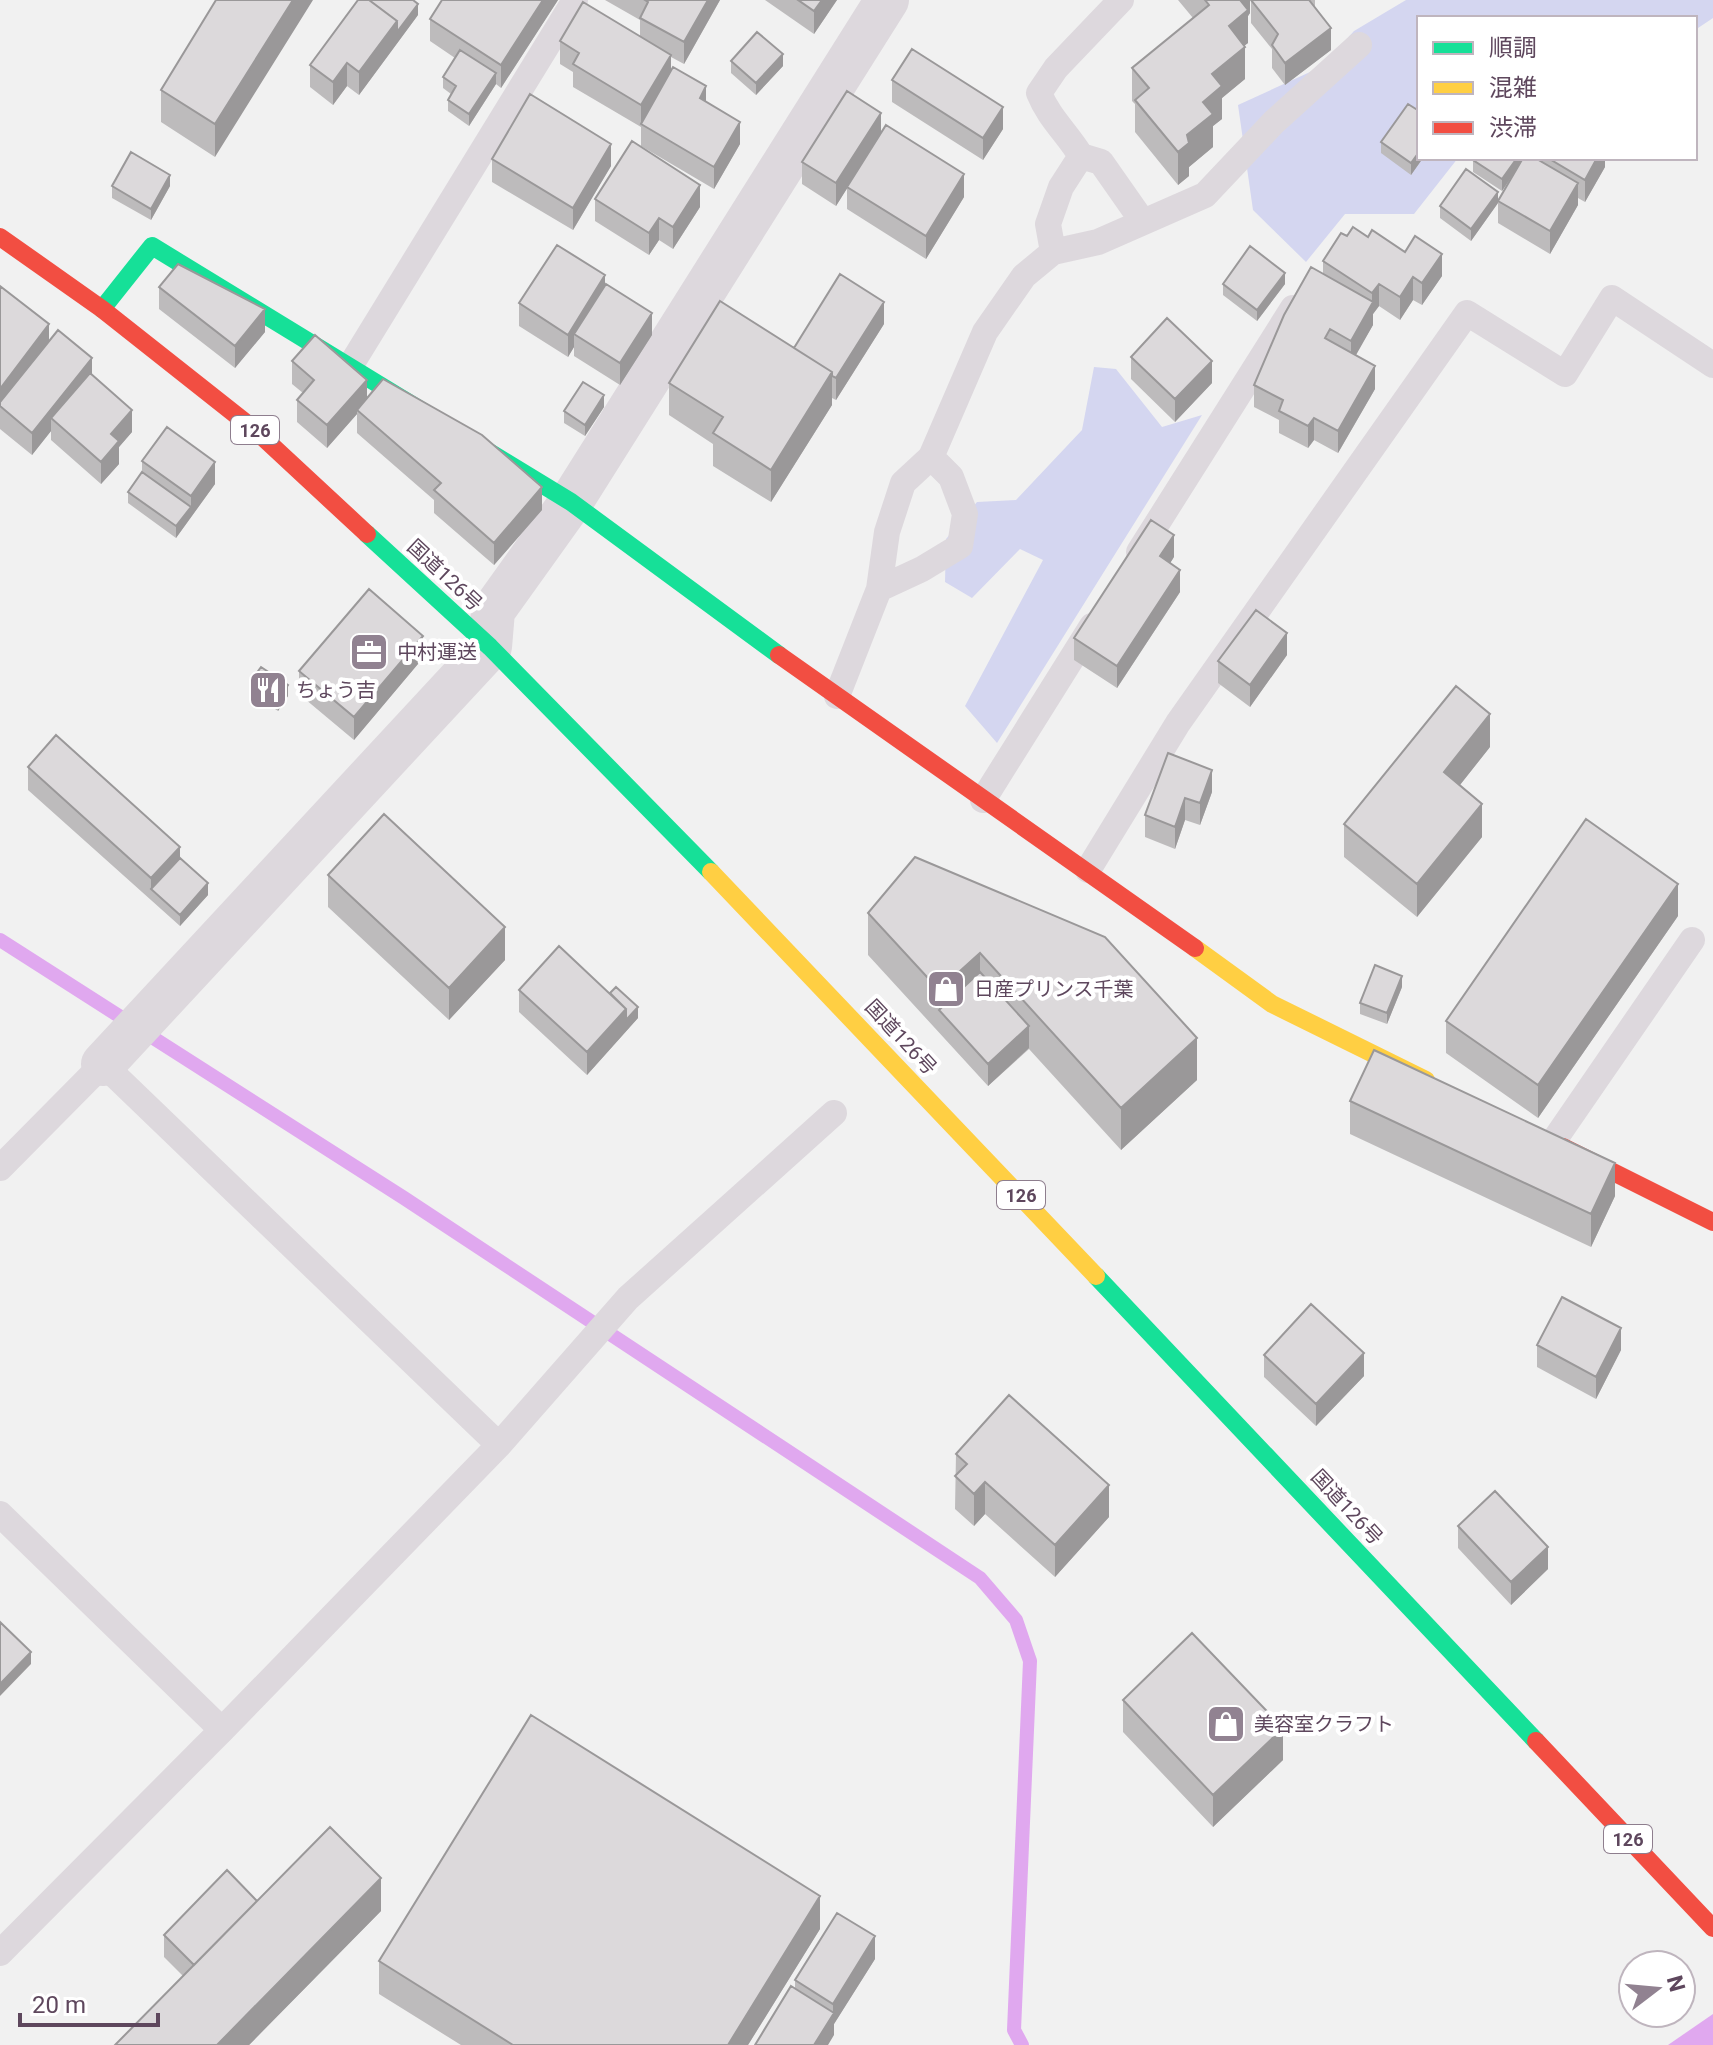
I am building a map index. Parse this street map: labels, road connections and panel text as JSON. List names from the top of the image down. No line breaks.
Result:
{"streets":{"main road":["126","国道126号"]},"places":{"office":["中村運送"],"restaurant":["ちょう吉"],"shop":["日産プリンス千葉","美容室クラフト"]},"legend":["順調","混雑","渋滞"],"scale_bar":"20 m","north":"right"}
